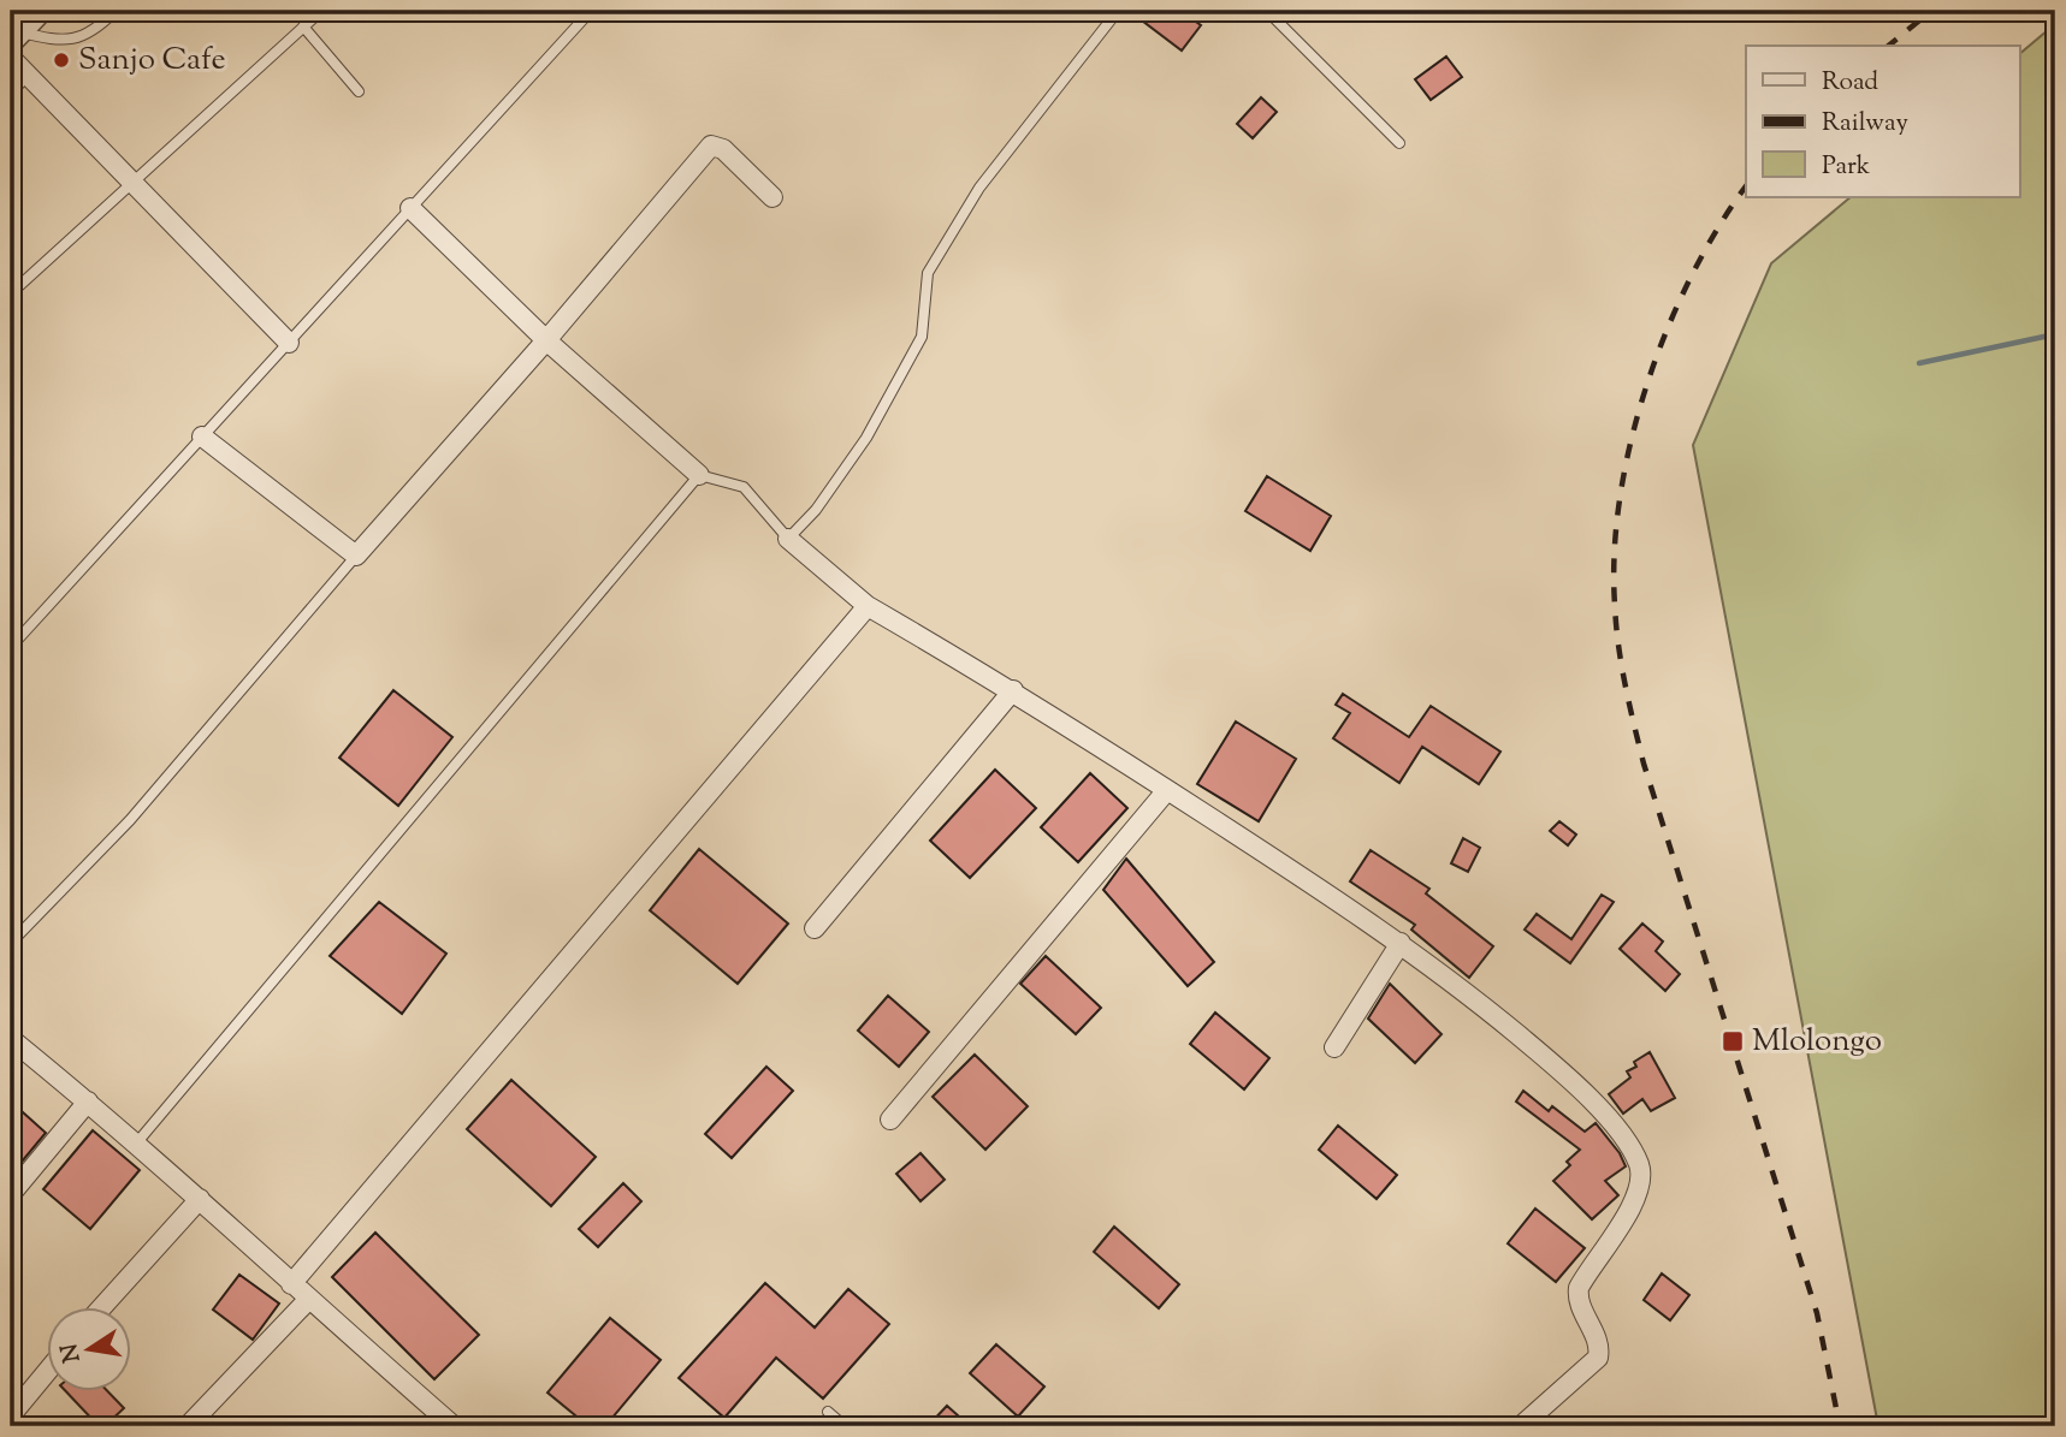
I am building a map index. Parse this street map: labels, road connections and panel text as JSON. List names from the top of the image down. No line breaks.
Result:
{"places":{"other":["Sanjo Cafe"],"transit":["Mlolongo"]},"legend":["Road","Railway","Park"],"north":"left"}
